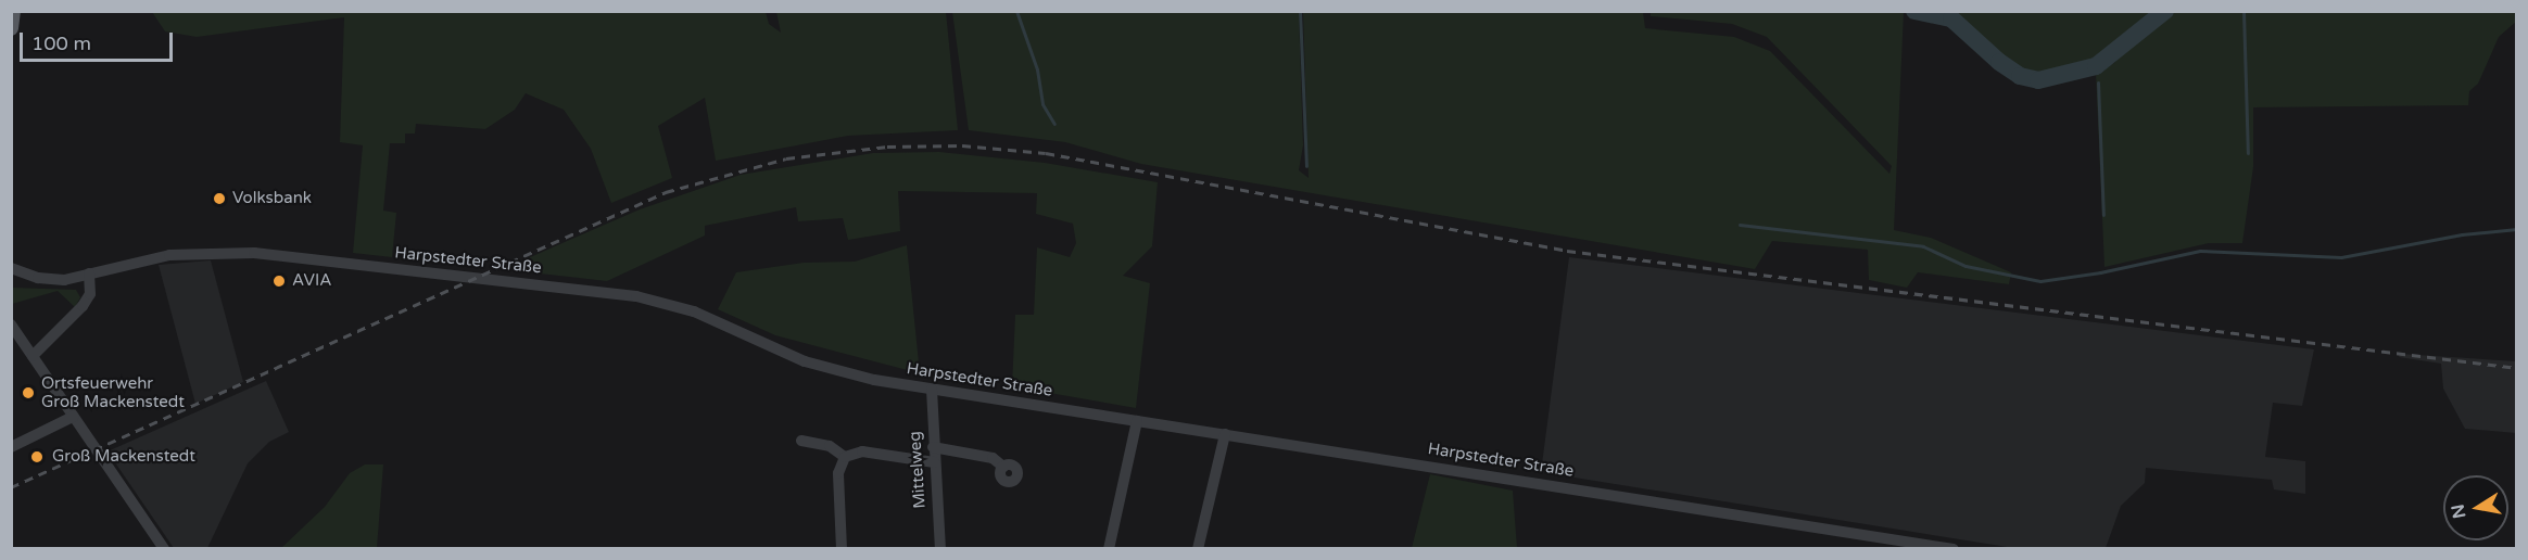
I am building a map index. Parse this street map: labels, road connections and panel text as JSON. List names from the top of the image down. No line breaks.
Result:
{"streets":{"street":["Harpstedter Straße","Mittelweg"]},"crossings":[["Harpstedter Straße","Mittelweg"]],"places":["Volksbank","AVIA","Ortsfeuerwehr Groß Mackenstedt","Groß Mackenstedt"],"scale_bar":"100 m","north":"left"}
